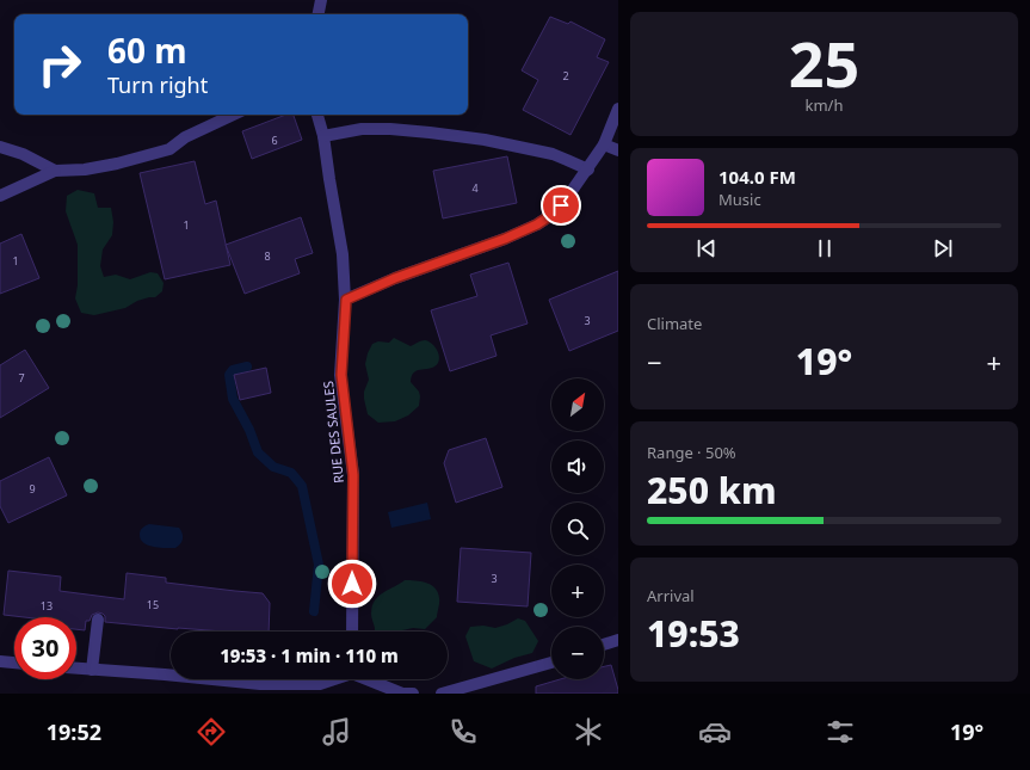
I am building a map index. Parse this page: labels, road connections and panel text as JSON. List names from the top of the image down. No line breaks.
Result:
{"streets":{"street":["RUE DES SAULES"]},"house_numbers":["2","6","4","1","8","1","3","7","9","3","15","13"],"north":"top right","page":{"tile":[["25","km/h"],"Climate",["Range · 50%","250 km"],["Arrival","19:53"]],"turn":["60 m","Turn right"],"song":["104.0 FM","Music"],"heat":["−","19°","+"],"map_buttons":["+","−"],"limit":"30","trip":"19:53 · 1 min · 110 m","tabs":["19:52","19°"]}}
